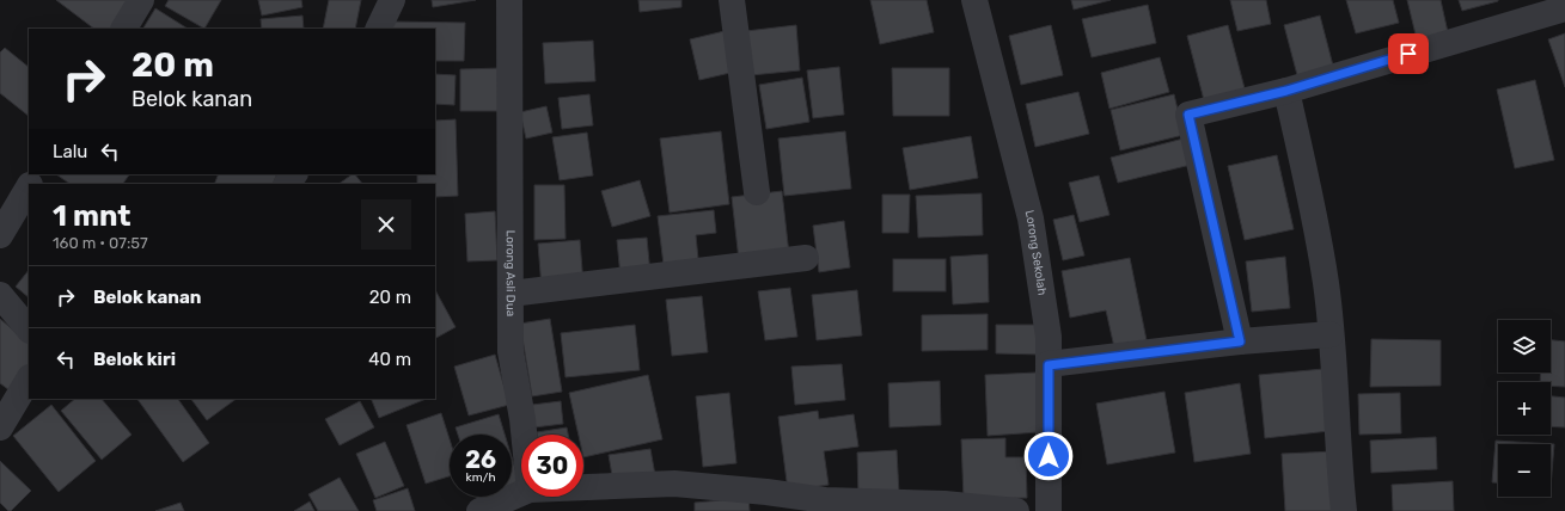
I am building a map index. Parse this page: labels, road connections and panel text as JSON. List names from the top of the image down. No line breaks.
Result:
{"streets":{"street":["Lorong Sekolah","Lorong Asli Dua"]},"page":{"turn":["20 m","Belok kanan"],"then":"Lalu","heading":["1 mnt","160 m · 07:57"],"list":[{"name":"Belok kanan","value":"20 m"},{"name":"Belok kiri","value":"40 m"}],"map_buttons":["+","−"],"speed":"26 km/h","limit":"30"}}
